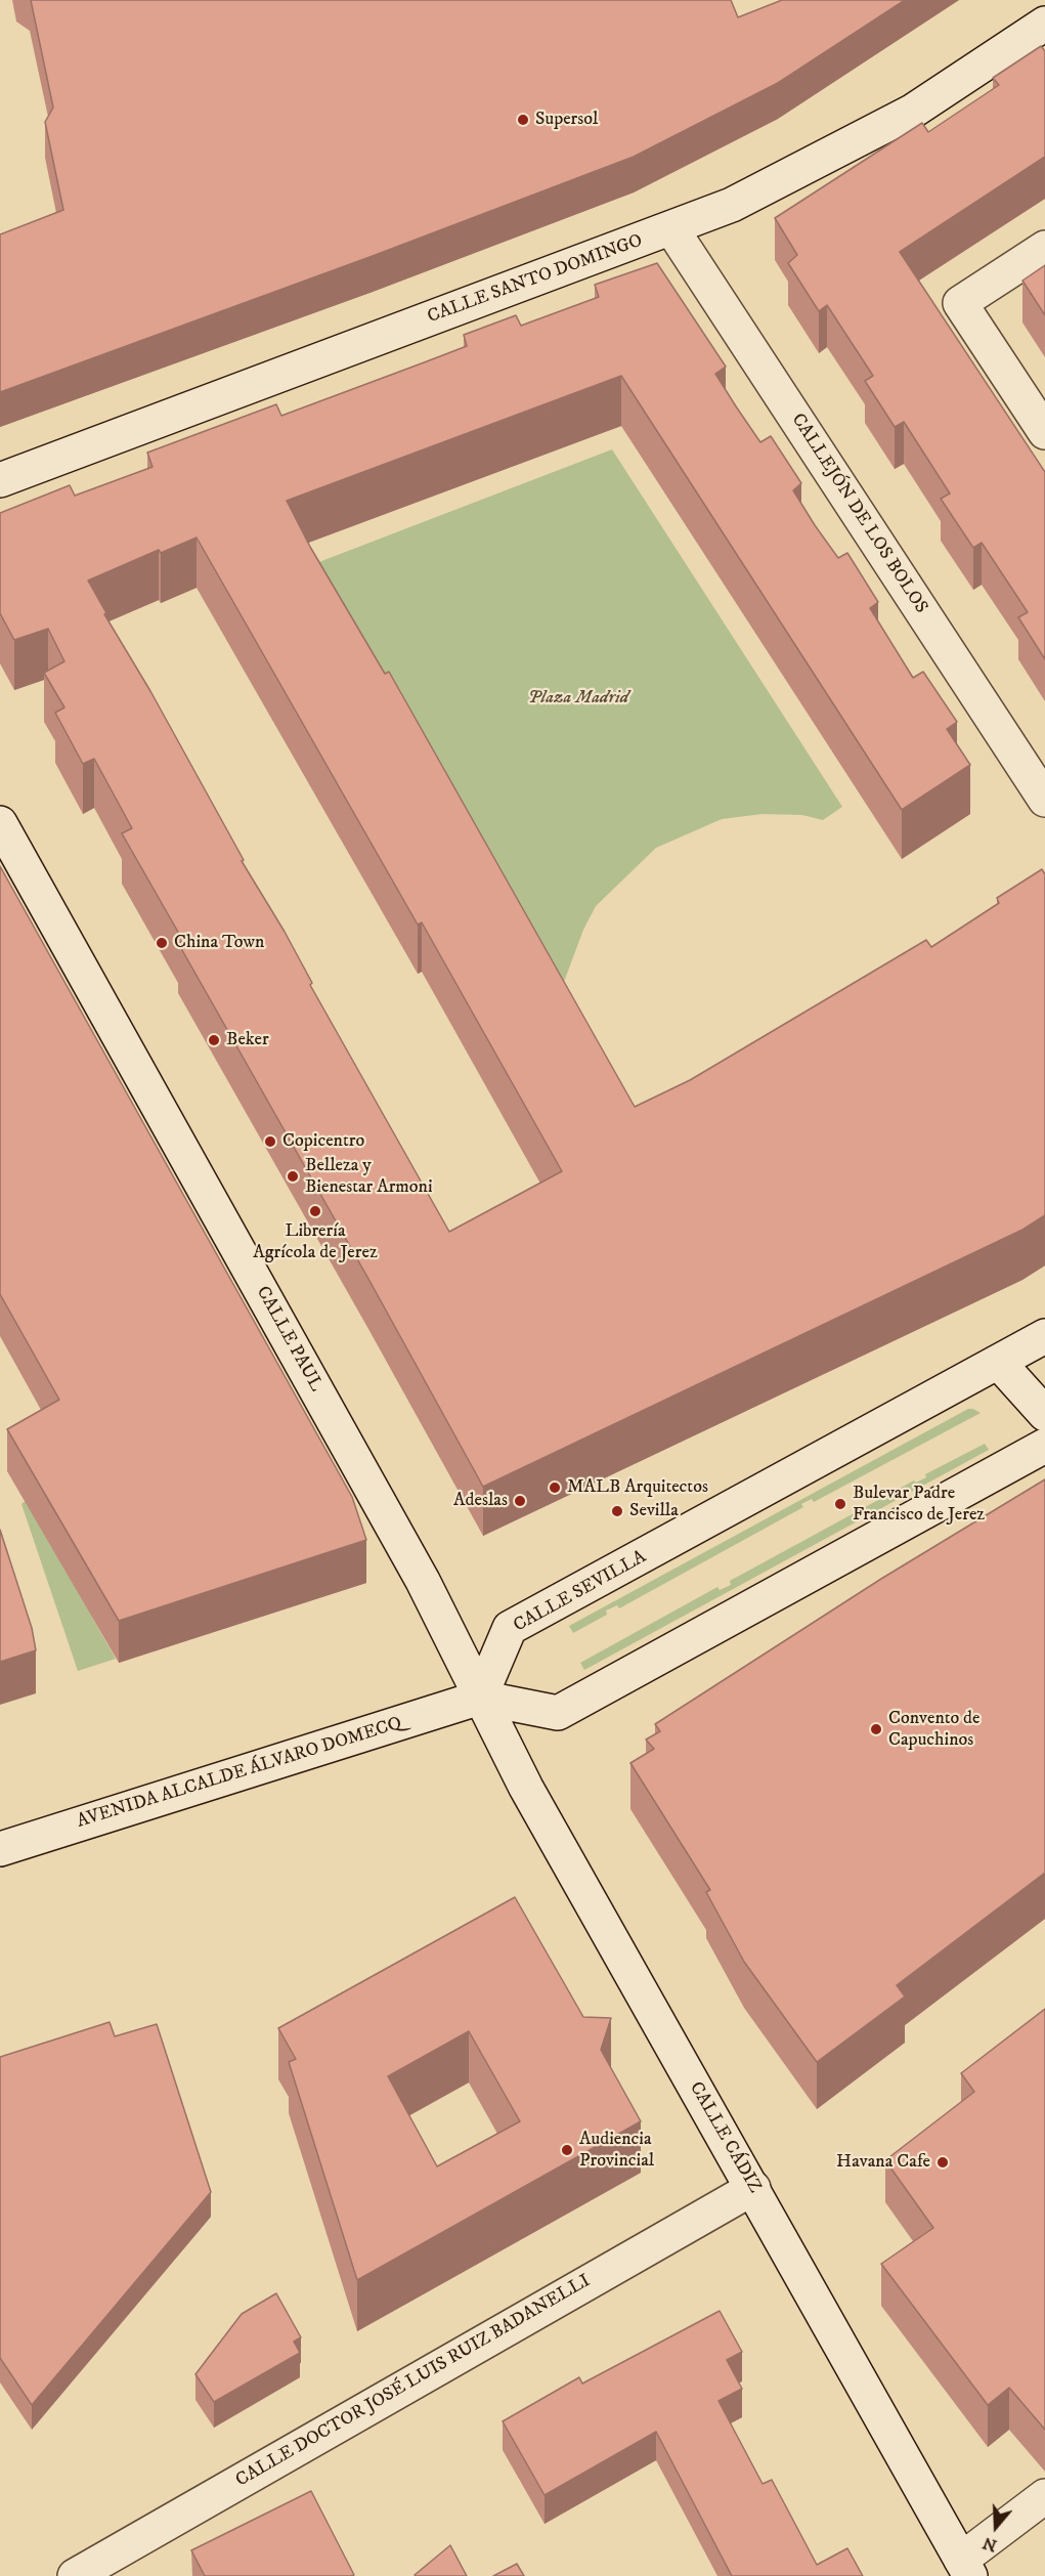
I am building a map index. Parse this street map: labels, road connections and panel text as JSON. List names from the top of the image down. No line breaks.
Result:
{"streets":{"street":["CALLE SANTO DOMINGO","CALLEJÓN DE LOS BOLOS","CALLE PAUL","CALLE SEVILLA","AVENIDA ALCALDE ÁLVARO DOMECQ","CALLE CÁDIZ","CALLE DOCTOR JOSÉ LUIS RUIZ BADANELLI"]},"crossings":[["CALLE SANTO DOMINGO","CALLEJÓN DE LOS BOLOS"],["CALLE PAUL","CALLE SEVILLA"],["CALLE PAUL","AVENIDA ALCALDE ÁLVARO DOMECQ"],["CALLE PAUL","CALLE CÁDIZ"],["CALLE SEVILLA","AVENIDA ALCALDE ÁLVARO DOMECQ"],["CALLE SEVILLA","CALLE CÁDIZ"],["AVENIDA ALCALDE ÁLVARO DOMECQ","CALLE CÁDIZ"],["CALLE CÁDIZ","CALLE DOCTOR JOSÉ LUIS RUIZ BADANELLI"]],"parks":["Plaza Madrid"],"places":["Supersol","China Town","Beker","Copicentro","Belleza y Bienestar Armoni","Librería Agrícola de Jerez","MALB Arquitectos","Adeslas","Bulevar Padre Francisco de Jerez","Sevilla","Convento de Capuchinos","Audiencia Provincial","Havana Cafe"],"north":"bottom"}
